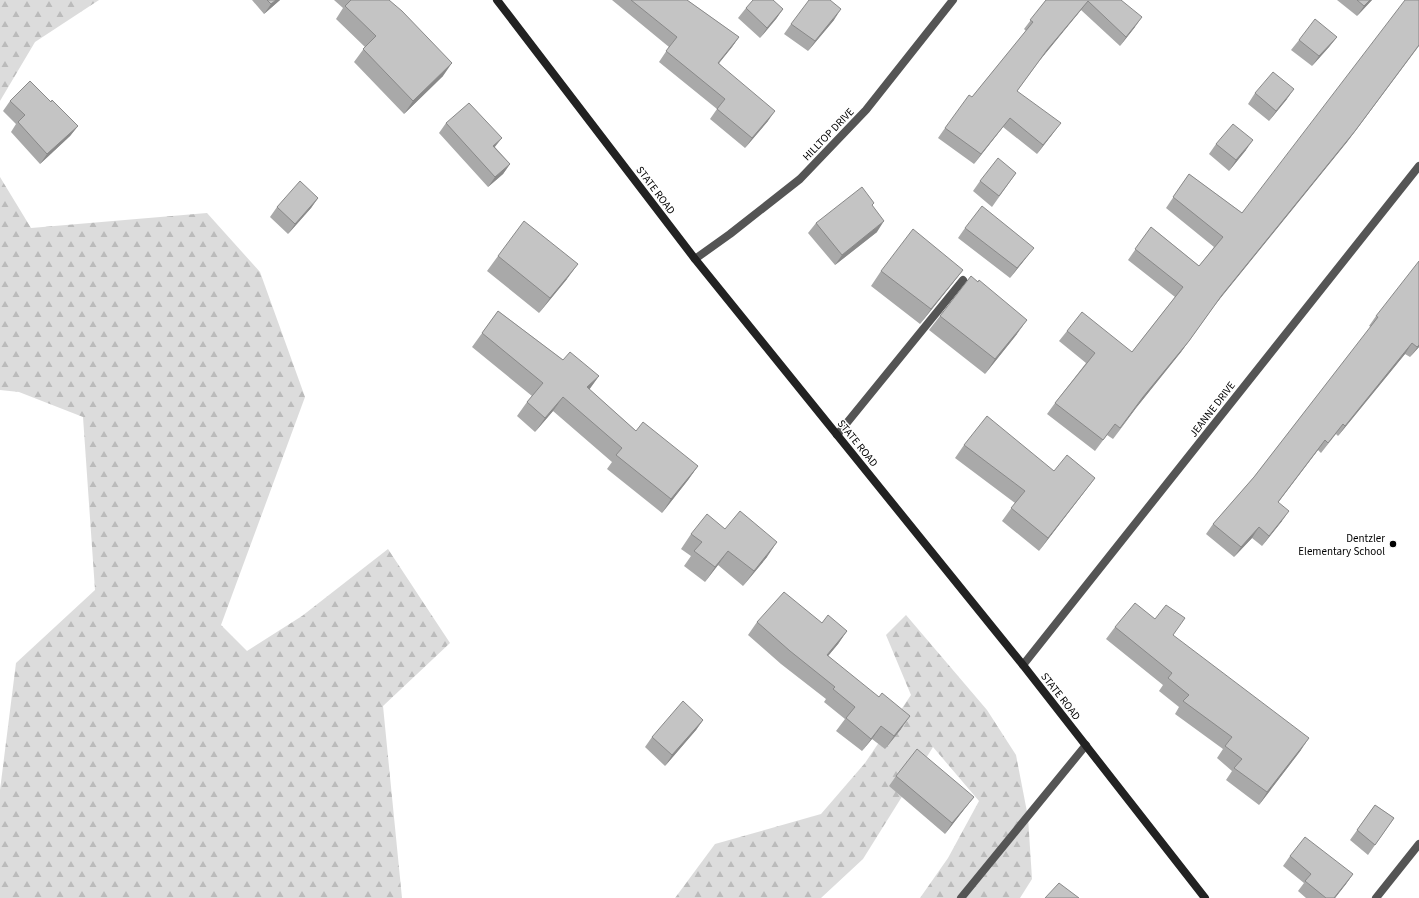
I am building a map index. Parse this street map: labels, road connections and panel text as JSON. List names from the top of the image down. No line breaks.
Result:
{"streets":{"main road":["STATE ROAD"],"street":["HILLTOP DRIVE","JEANNE DRIVE"]},"crossings":[["HILLTOP DRIVE","STATE ROAD"],["STATE ROAD","JEANNE DRIVE"]],"places":["Dentzler Elementary School"]}
